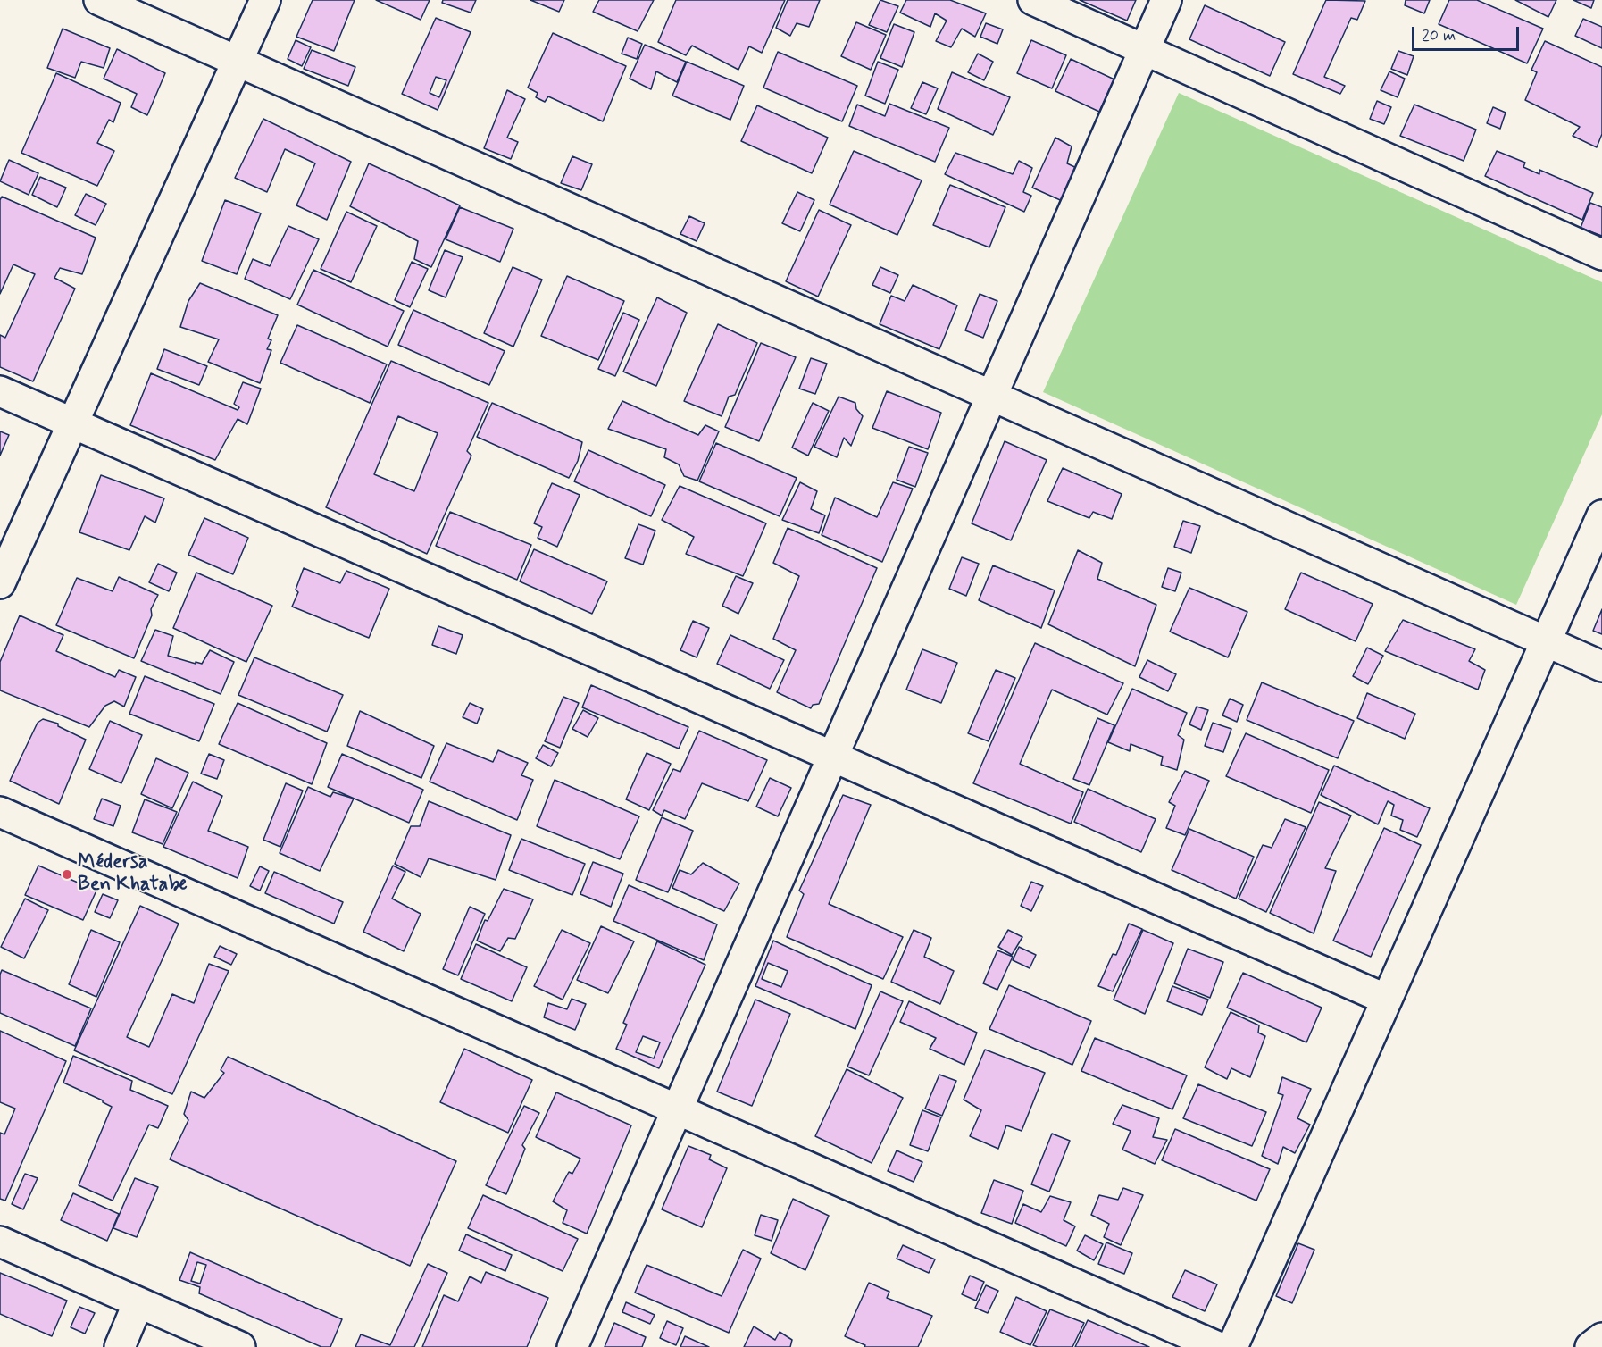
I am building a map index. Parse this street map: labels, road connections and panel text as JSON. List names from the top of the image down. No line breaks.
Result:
{"places":["Médersa Ben Khatabe"],"scale_bar":"20 m"}
